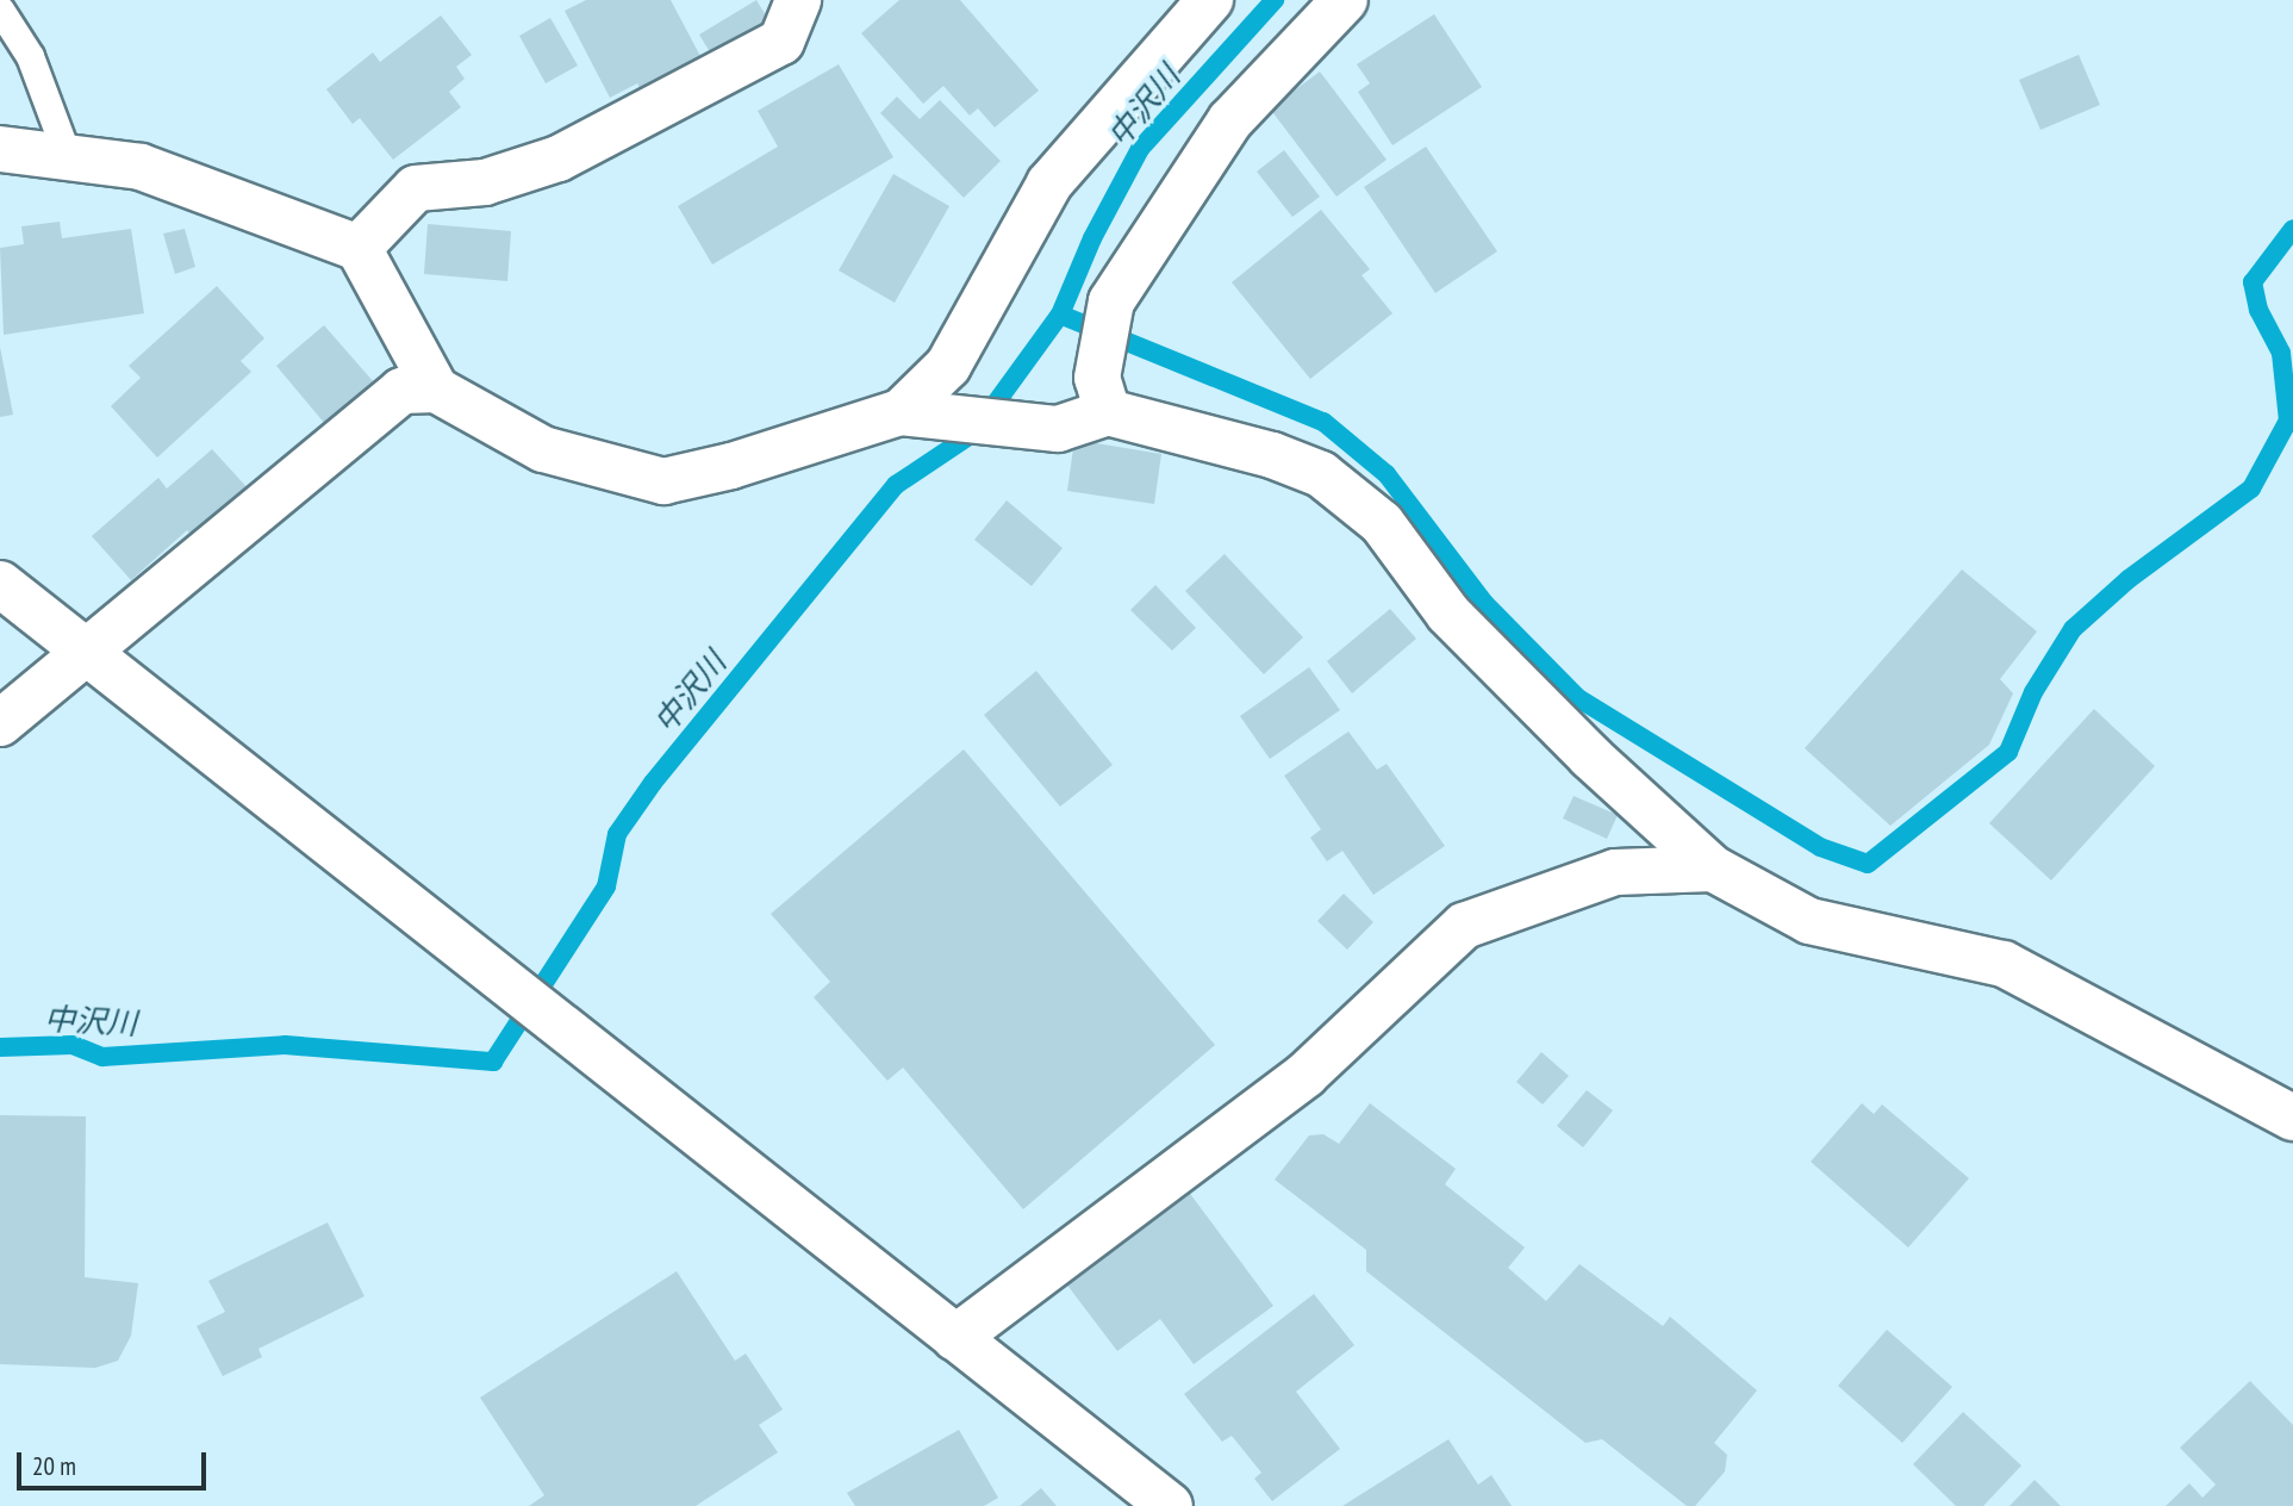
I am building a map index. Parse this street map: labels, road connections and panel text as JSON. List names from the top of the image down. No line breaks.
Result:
{"water":["中沢川"],"scale_bar":"20 m"}
